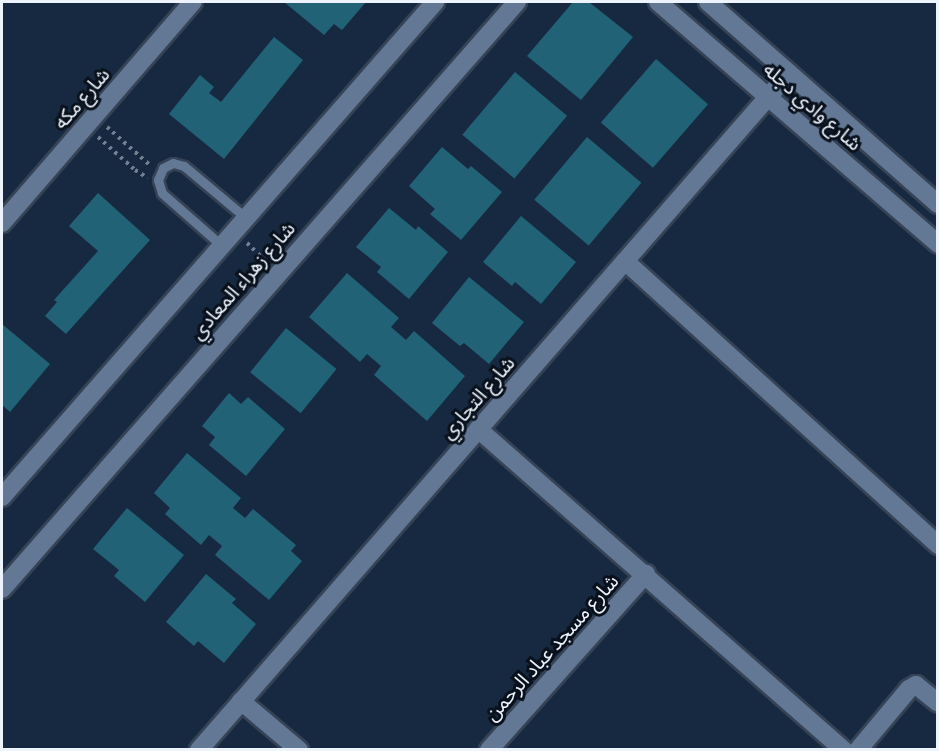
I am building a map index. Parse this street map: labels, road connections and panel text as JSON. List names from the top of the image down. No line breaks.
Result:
{"streets":{"street":["شارع مكه","شارع وادي دجله","شارع زهراء المعادي","شارع التجاري","شارع مسجد عباد الرحمن"]},"crossings":[["شارع وادي دجله","شارع التجاري"]]}
